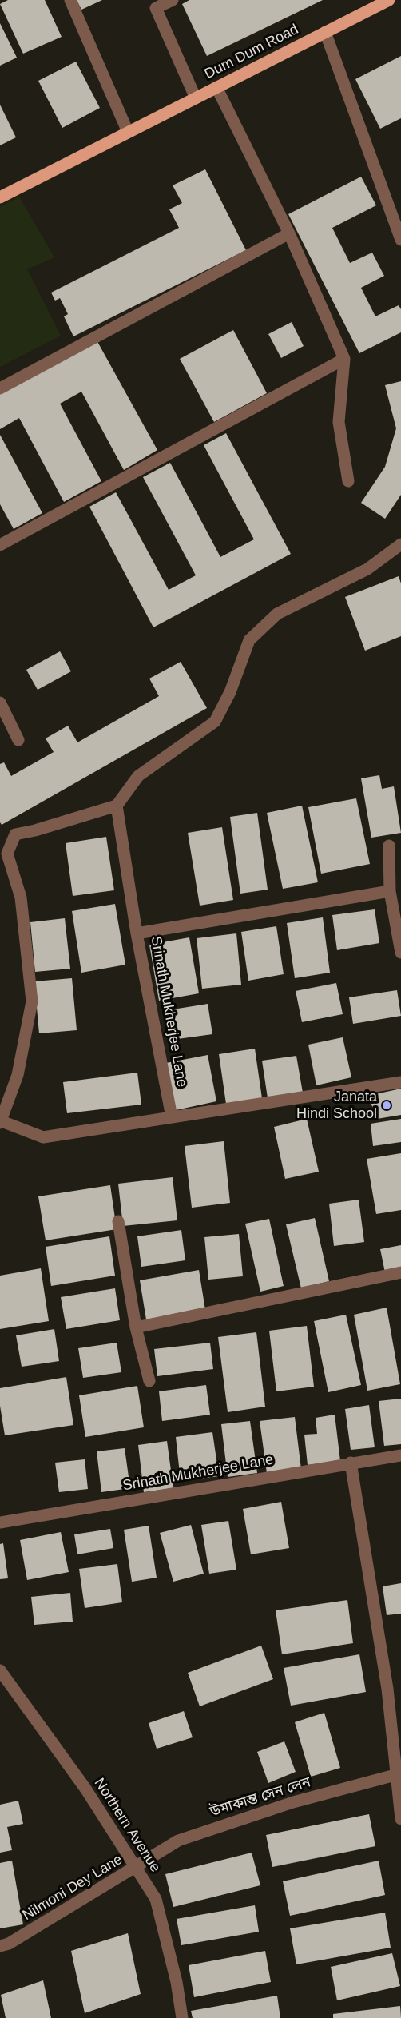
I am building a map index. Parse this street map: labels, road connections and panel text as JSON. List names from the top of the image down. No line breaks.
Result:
{"streets":{"main road":["Dum Dum Road"],"street":["Srinath Mukherjee Lane","উমাকান্ত সেন লেন","Northern Avenue","Nilmoni Dey Lane"]},"crossings":[["উমাকান্ত সেন লেন","Northern Avenue"],["উমাকান্ত সেন লেন","Nilmoni Dey Lane"],["Northern Avenue","Nilmoni Dey Lane"]],"places":["Janata Hindi School"]}
